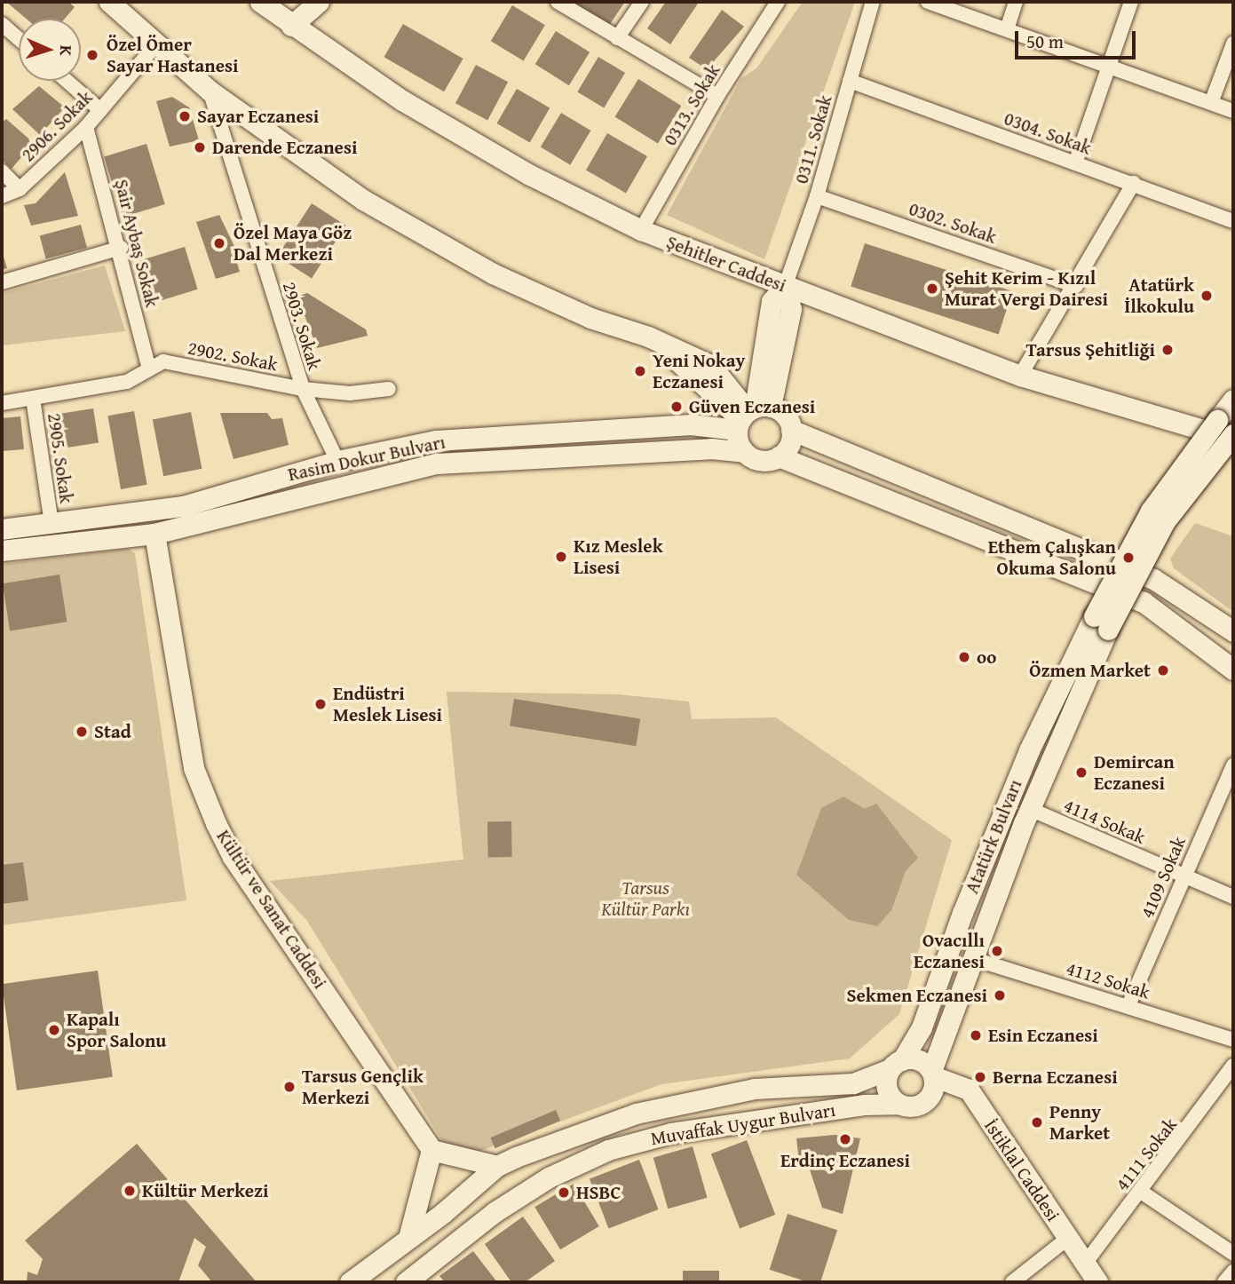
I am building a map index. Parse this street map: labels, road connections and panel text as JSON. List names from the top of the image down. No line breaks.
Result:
{"streets":{"main road":["Şehitler Caddesi","Rasim Dokur Bulvarı","Atatürk Bulvarı","Kültür ve Sanat Caddesi","Muvaffak Uygur Bulvarı","İstiklal Caddesi"],"street":["0313. Sokak","2906. Sokak","0304. Sokak","0311. Sokak","0302. Sokak","Şair Aybaş Sokak","2903. Sokak","2902. Sokak","2905. Sokak","4114 Sokak","4109 Sokak","4112 Sokak","4111 Sokak"]},"crossings":[["0313. Sokak","Şehitler Caddesi"],["2906. Sokak","Şair Aybaş Sokak"],["0304. Sokak","0311. Sokak"],["0311. Sokak","0302. Sokak"],["0311. Sokak","Şehitler Caddesi"],["Şair Aybaş Sokak","2902. Sokak"],["2903. Sokak","2902. Sokak"],["2903. Sokak","Rasim Dokur Bulvarı"],["2902. Sokak","2905. Sokak"],["2905. Sokak","Rasim Dokur Bulvarı"],["4114 Sokak","Atatürk Bulvarı"],["4114 Sokak","4109 Sokak"],["Atatürk Bulvarı","4112 Sokak"],["Atatürk Bulvarı","Muvaffak Uygur Bulvarı"],["Atatürk Bulvarı","İstiklal Caddesi"],["4109 Sokak","4112 Sokak"],["Muvaffak Uygur Bulvarı","İstiklal Caddesi"],["4111 Sokak","İstiklal Caddesi"]],"parks":["Tarsus Kültür Parkı"],"places":["Özel Ömer Sayar Hastanesi","Sayar Eczanesi","Darende Eczanesi","Özel Maya Göz Dal Merkezi","Şehit Kerim - Kızıl Murat Vergi Dairesi","Atatürk İlkokulu","Tarsus Şehitliği","Yeni Nokay Eczanesi","Güven Eczanesi","Kız Meslek Lisesi","Ethem Çalışkan Okuma Salonu","oo","Özmen Market","Endüstri Meslek Lisesi","Stad","Demircan Eczanesi","Ovacıllı Eczanesi","Sekmen Eczanesi","Kapalı Spor Salonu","Esin Eczanesi","Berna Eczanesi","Tarsus Gençlik Merkezi","Penny Market","Erdinç Eczanesi","Kültür Merkezi","HSBC"],"scale_bar":"50 m","north":"right"}
